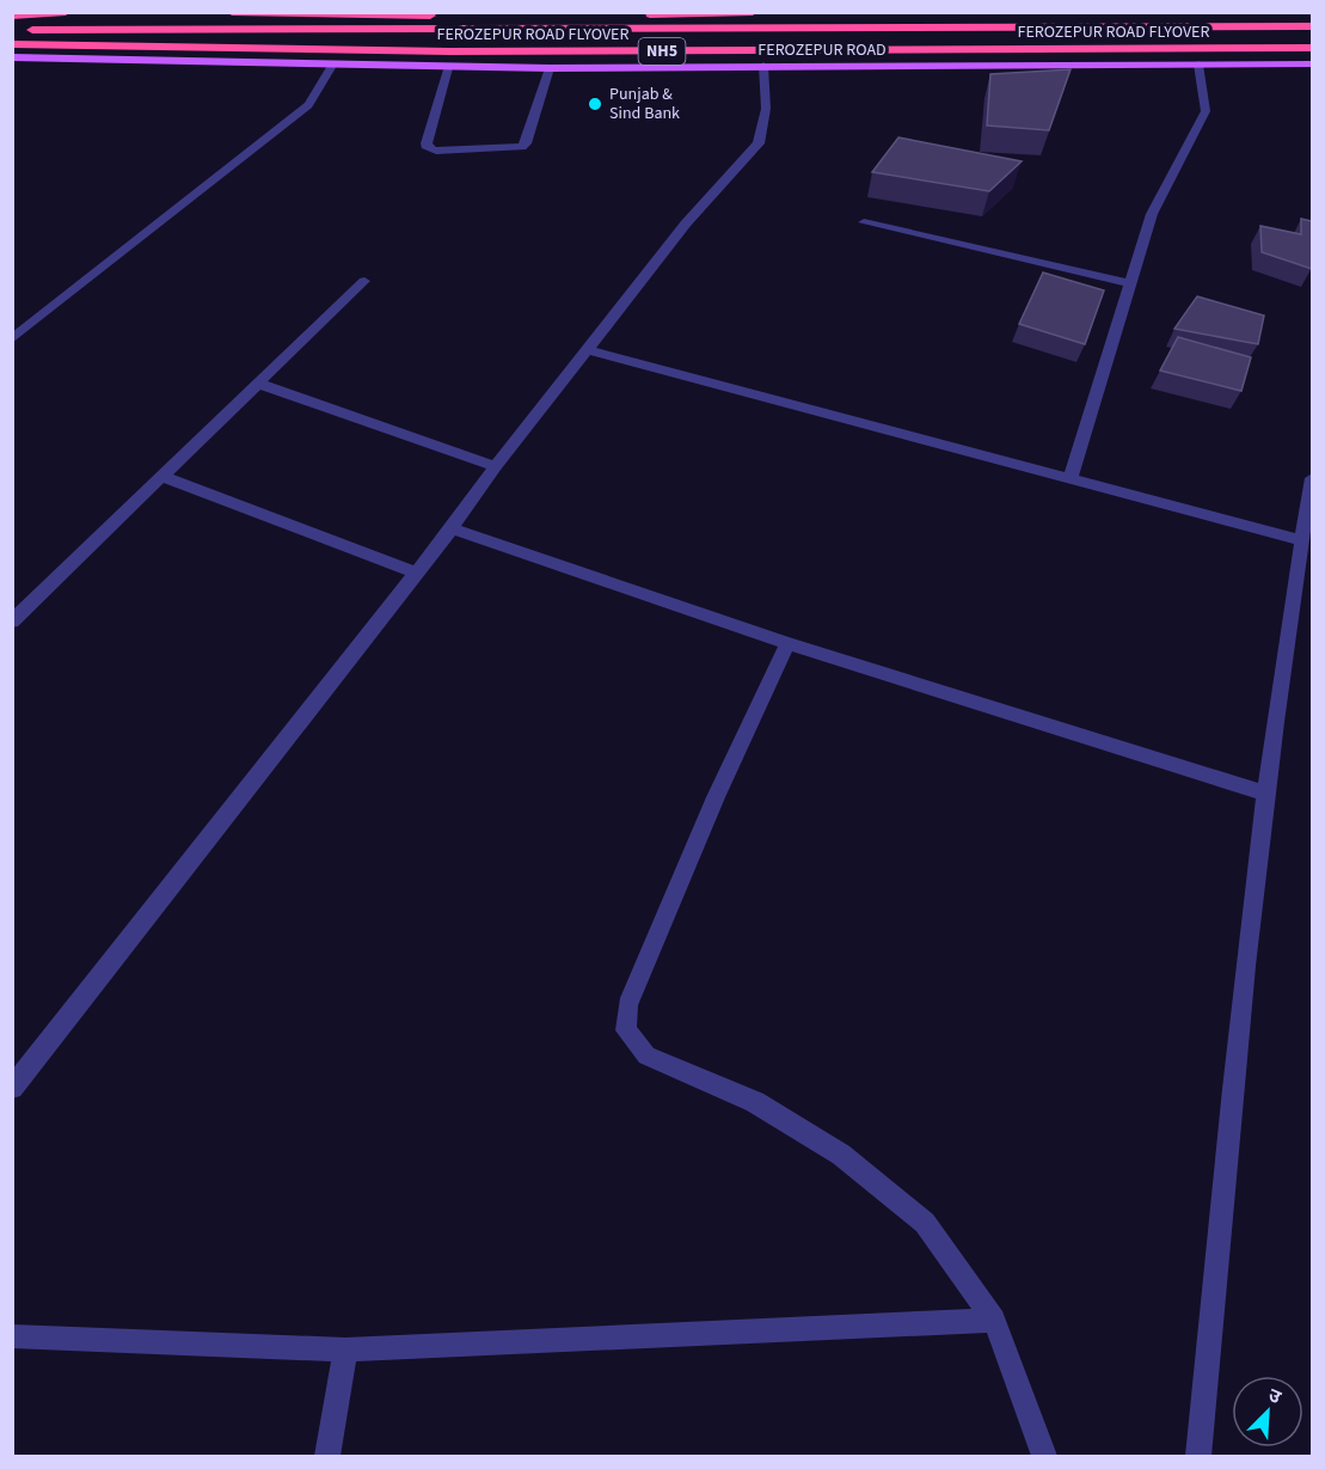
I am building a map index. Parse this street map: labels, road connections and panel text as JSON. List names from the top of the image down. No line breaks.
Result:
{"streets":{"highway":["FEROZEPUR ROAD FLYOVER","NH5"],"main road":["FEROZEPUR ROAD"]},"places":["Punjab & Sind Bank"],"north":"top right"}
